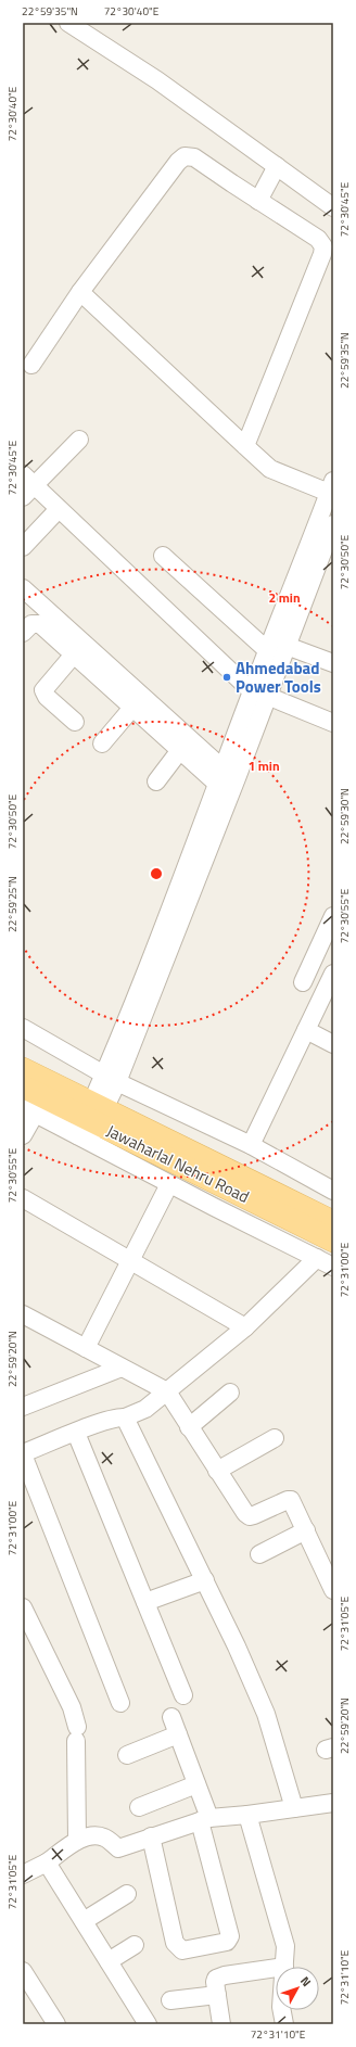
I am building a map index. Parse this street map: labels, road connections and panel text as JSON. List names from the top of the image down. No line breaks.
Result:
{"streets":{"main road":["Jawaharlal Nehru Road"]},"places":["Ahmedabad Power Tools"],"north":"top right","coordinates":["22°59'35\"N","72°30'40\"E","72°30'45\"E","72°30'50\"E","22°59'30\"N","22°59'25\"N","72°30'55\"E","72°31'00\"E","22°59'20\"N","72°31'05\"E","72°31'10\"E"],"rings":["2 min","1 min"]}
